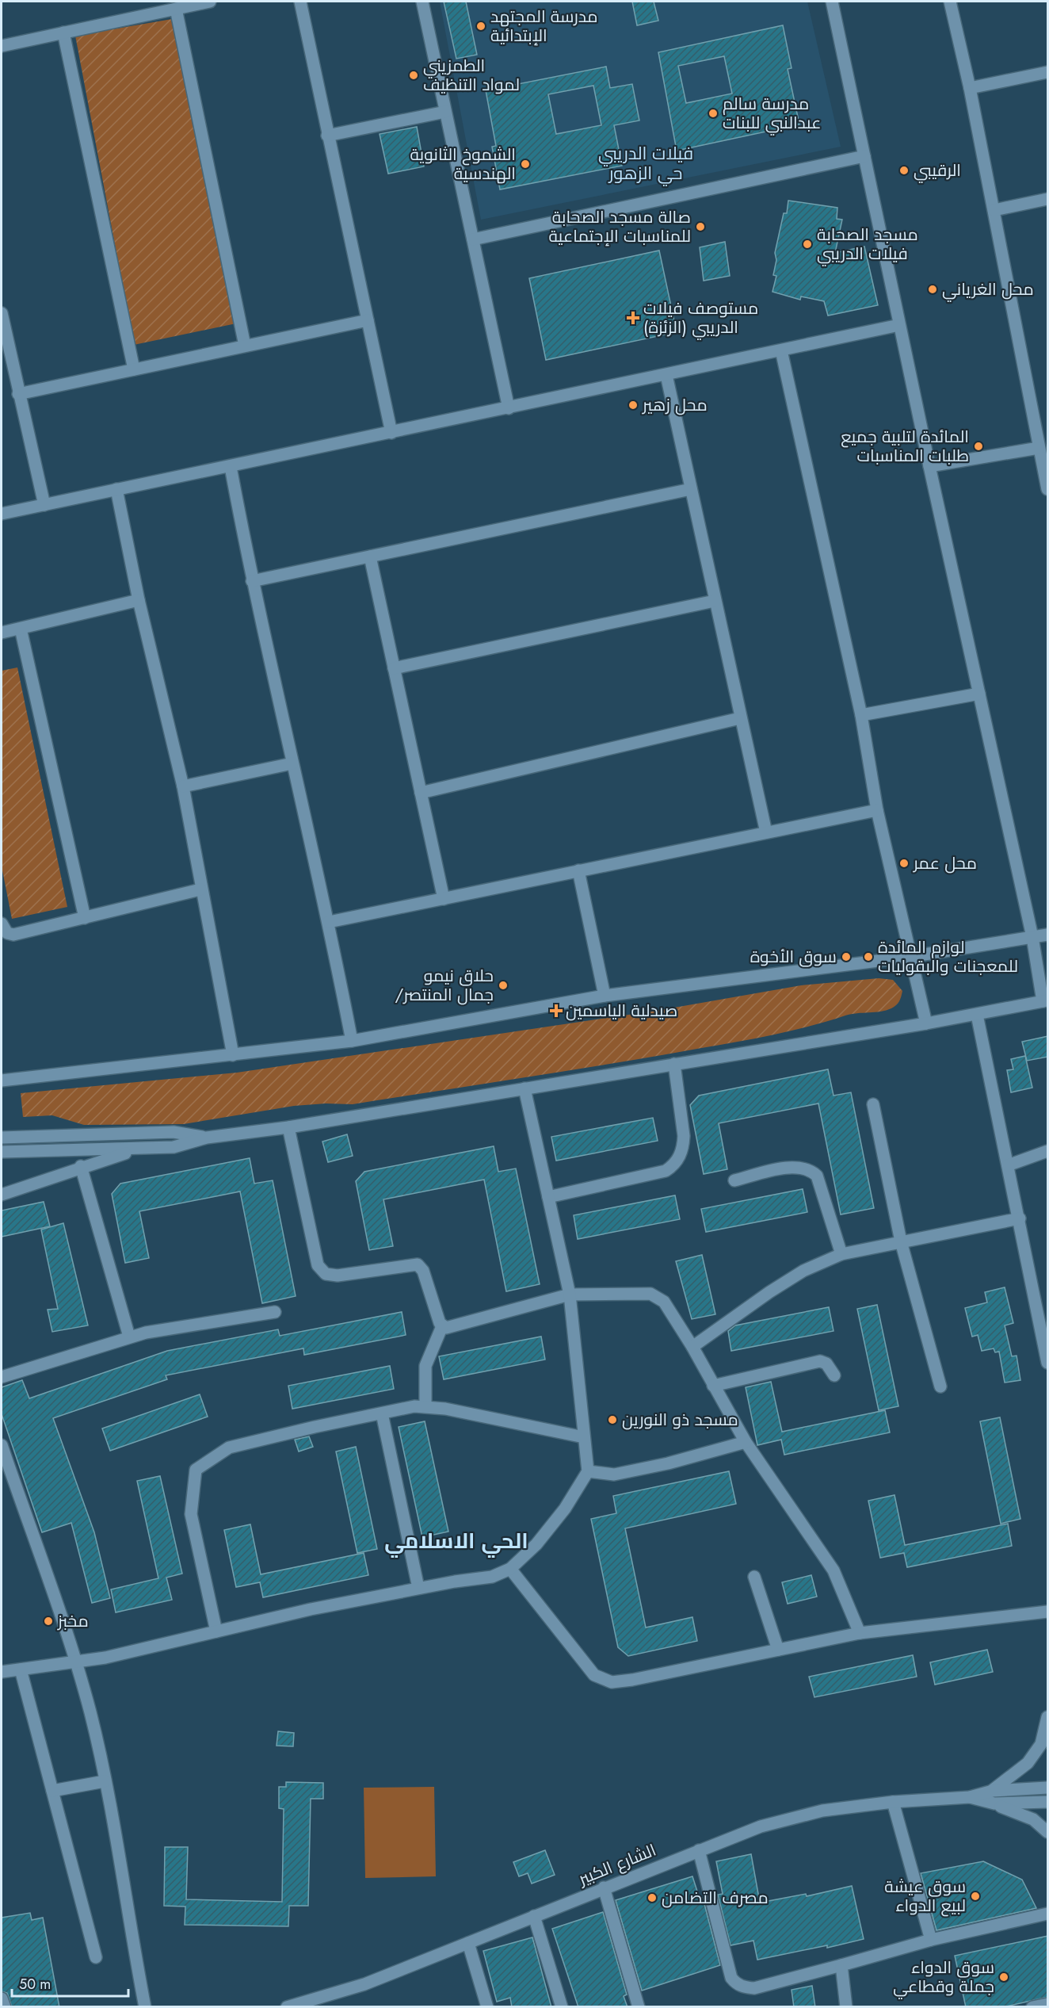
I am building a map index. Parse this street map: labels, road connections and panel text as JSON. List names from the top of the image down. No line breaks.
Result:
{"streets":{"street":["الشارع الكبير"]},"districts":["فيلات الدريبي حي الزهور","الحي الاسلامي"],"places":{"other":["مدرسة المجتهد الإبتدائية","الطمزيني لمواد التنظيف","مدرسة سالم عبدالنبي للبنات","الشموخ الثانوية الهندسية","الرقيبي","صالة مسجد الصحابة للمناسبات الإجتماعية","مسجد الصحابة فيلات الدريبي","محل الغرياني","محل زهير","المائدة لتلبية جميع طلبات المناسبات","محل عمر","سوق الأخوة","لوازم المائدة للمعجنات والبقوليات","حلاق نيمو /جمال المنتصر","مسجد ذو النورين","مخبز","سوق عيشة لبيع الدواء","مصرف التضامن","سوق الدواء جملة وقطاعي"],"health":["مستوصف فيلات الدريبي (الزئزة)","صيدلية الياسمين"]},"scale_bar":"50 m"}
